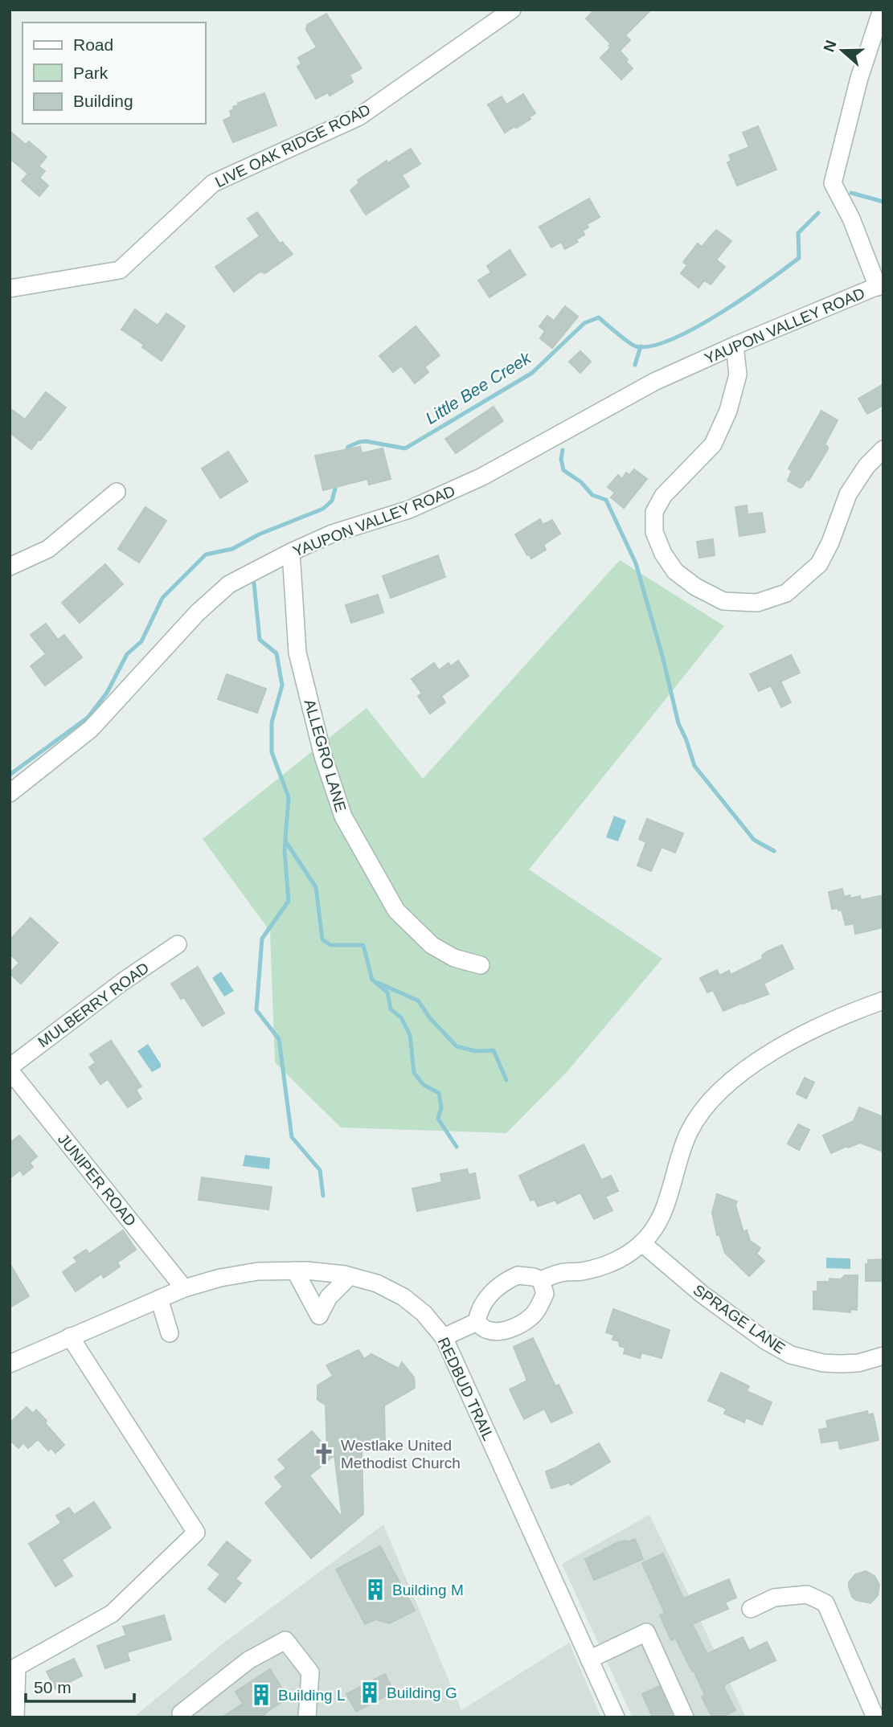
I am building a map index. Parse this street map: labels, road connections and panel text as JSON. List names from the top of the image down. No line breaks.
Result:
{"streets":{"street":["LIVE OAK RIDGE ROAD","YAUPON VALLEY ROAD","ALLEGRO LANE","MULBERRY ROAD","JUNIPER ROAD","SPRAGE LANE","REDBUD TRAIL"]},"crossings":[["YAUPON VALLEY ROAD","ALLEGRO LANE"],["MULBERRY ROAD","JUNIPER ROAD"],["JUNIPER ROAD","REDBUD TRAIL"]],"water":["Little Bee Creek"],"places":{"church":["Westlake United Methodist Church"],"building":["Building M","Building G","Building L"]},"legend":["Road","Park","Building"],"scale_bar":"50 m","north":"left"}
